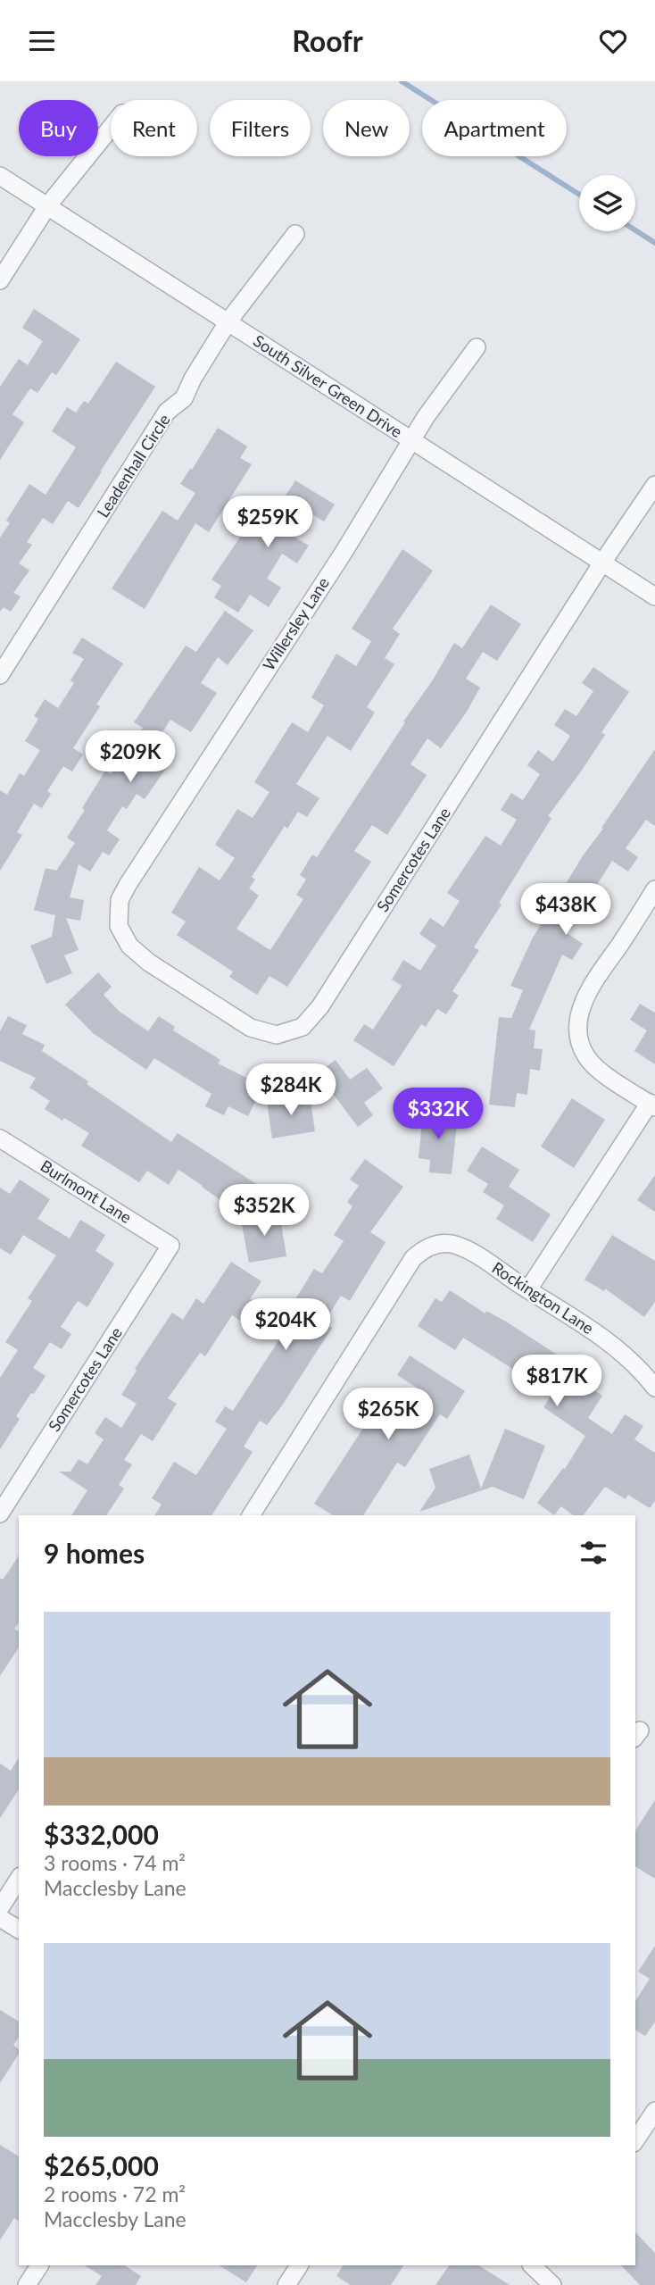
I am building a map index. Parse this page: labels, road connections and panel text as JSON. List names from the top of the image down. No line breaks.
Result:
{"streets":{"street":["South Silver Green Drive","Leadenhall Circle","Willersley Lane","Somercotes Lane","Burlmont Lane","Rockington Lane"]},"crossings":[["South Silver Green Drive","Leadenhall Circle"],["South Silver Green Drive","Willersley Lane"],["South Silver Green Drive","Somercotes Lane"],["Willersley Lane","Somercotes Lane"],["Somercotes Lane","Burlmont Lane"]],"page":{"header":"Roofr","chip":["Buy","Rent","Filters","New","Apartment"],"price":["$259K","$209K","$438K","$284K","$332K","$352K","$204K","$817K","$265K"],"heading":"9 homes","list":[{"name":"$332,000","note":"3 rooms · 74 m² · Macclesby Lane"},{"name":"$265,000","note":"2 rooms · 72 m² · Macclesby Lane"}]}}
